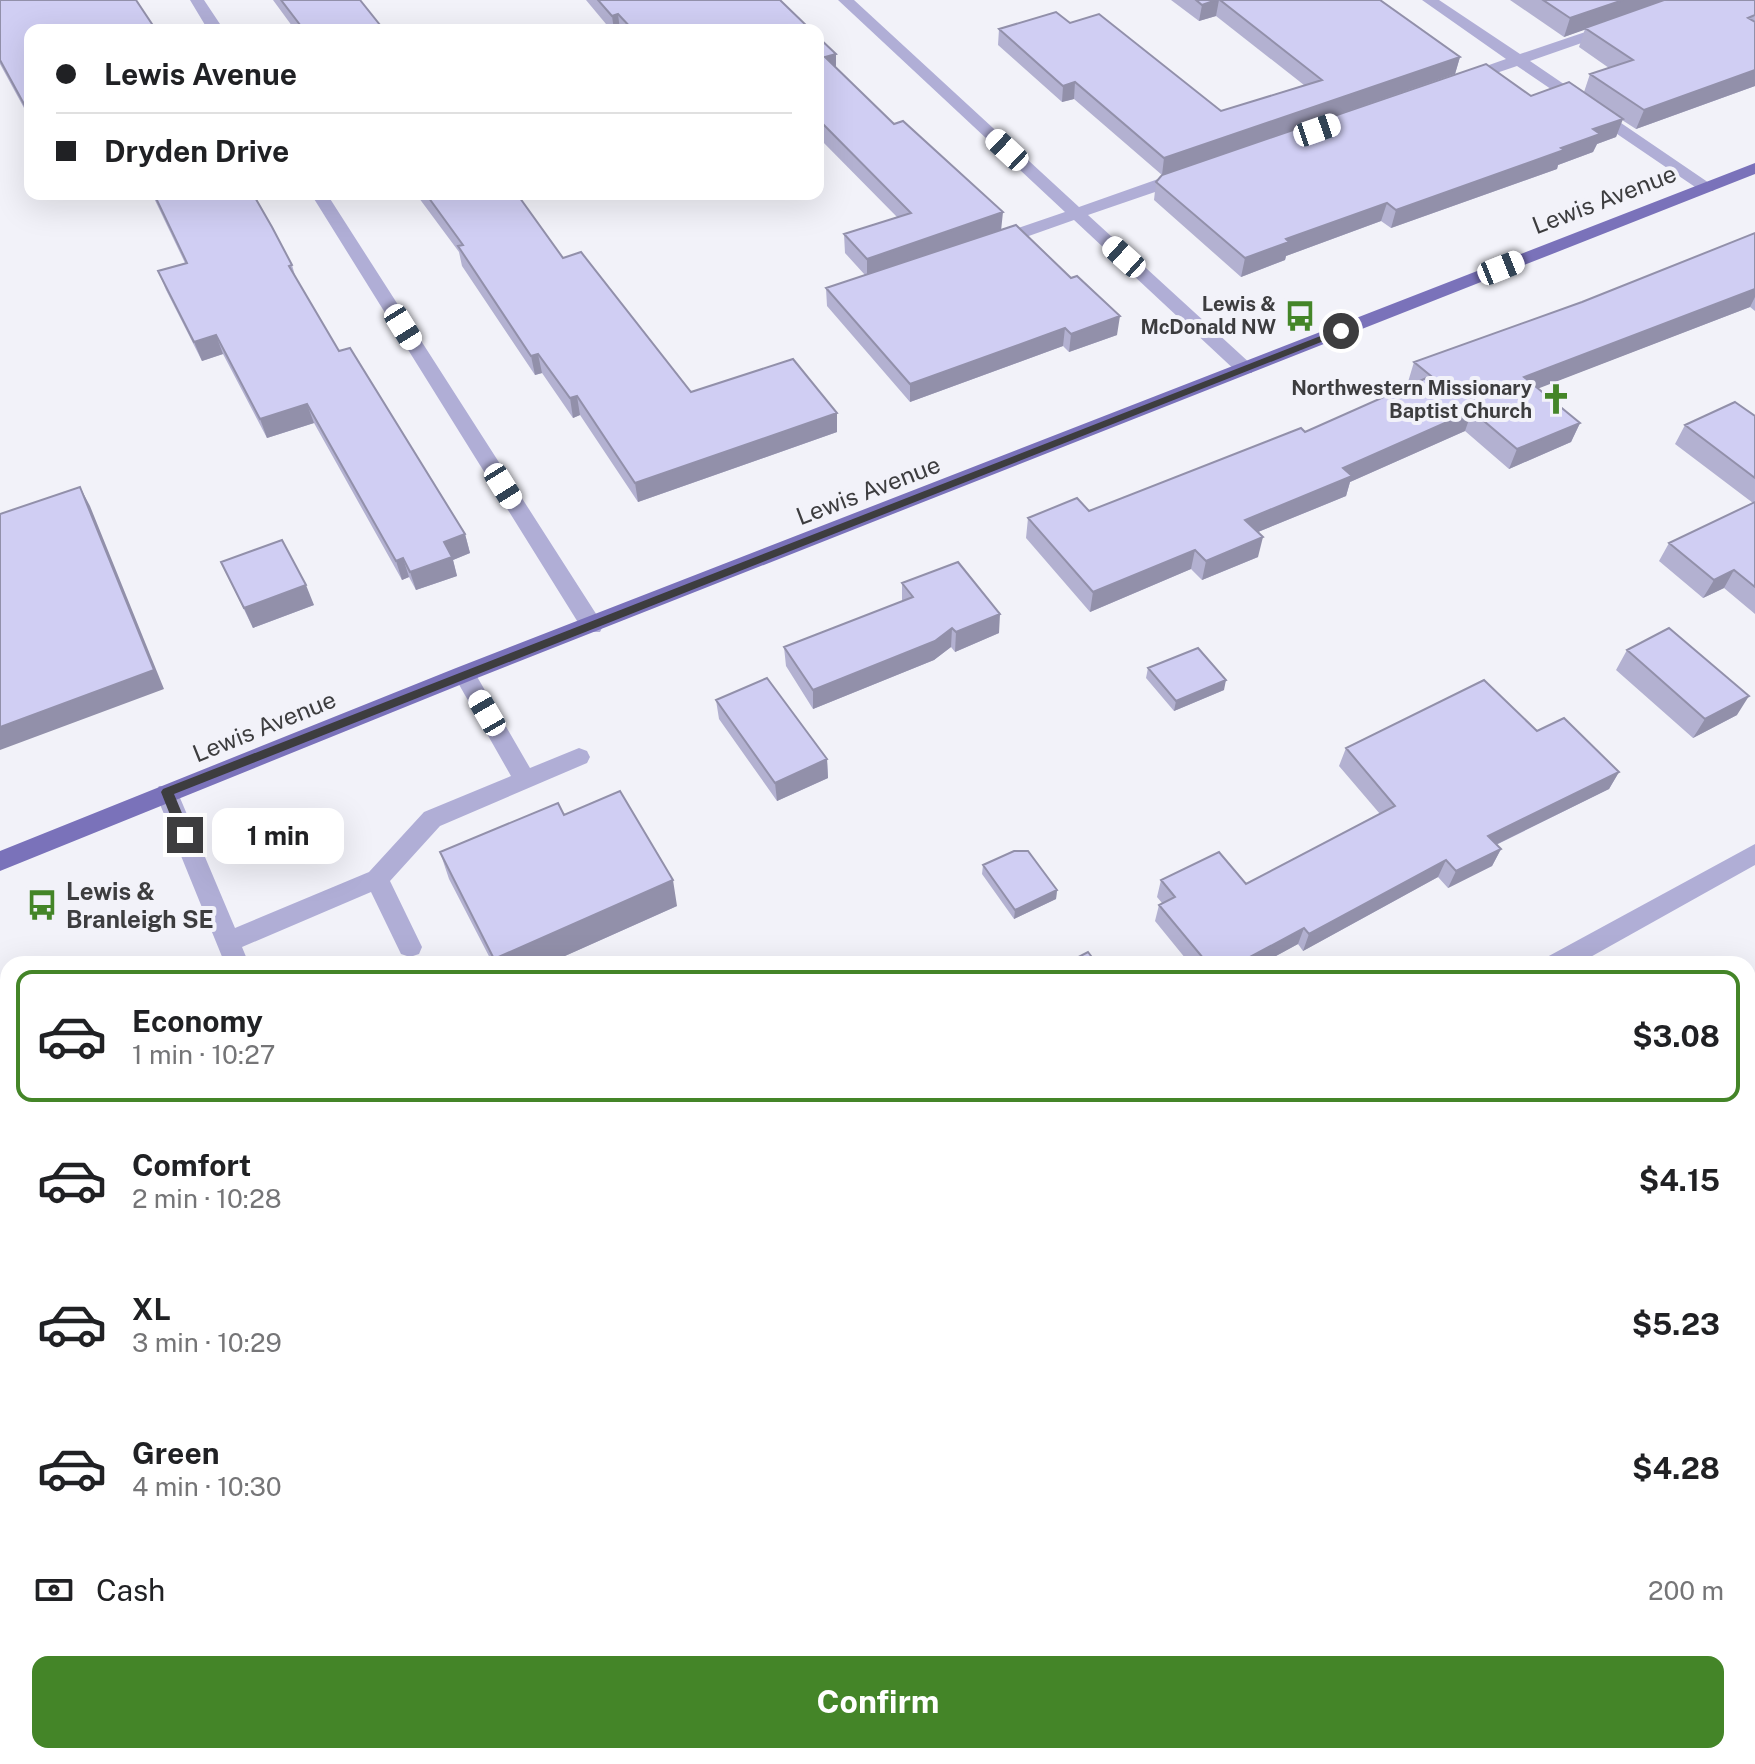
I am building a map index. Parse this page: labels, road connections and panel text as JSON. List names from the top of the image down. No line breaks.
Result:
{"streets":{"main road":["Lewis Avenue"]},"places":{"bus stop":["Lewis & McDonald NW","Lewis & Branleigh SE"],"church":["Northwestern Missionary Baptist Church"]},"page":{"banner":["Lewis Avenue","Dryden Drive"],"bubble":"1 min","list":[{"name":"Economy","note":"1 min · 10:27","value":"$3.08"},{"name":"Comfort","note":"2 min · 10:28","value":"$4.15"},{"name":"XL","note":"3 min · 10:29","value":"$5.23"},{"name":"Green","note":"4 min · 10:30","value":"$4.28"}],"pay":["Cash","200 m"],"buttons":"Confirm"}}
